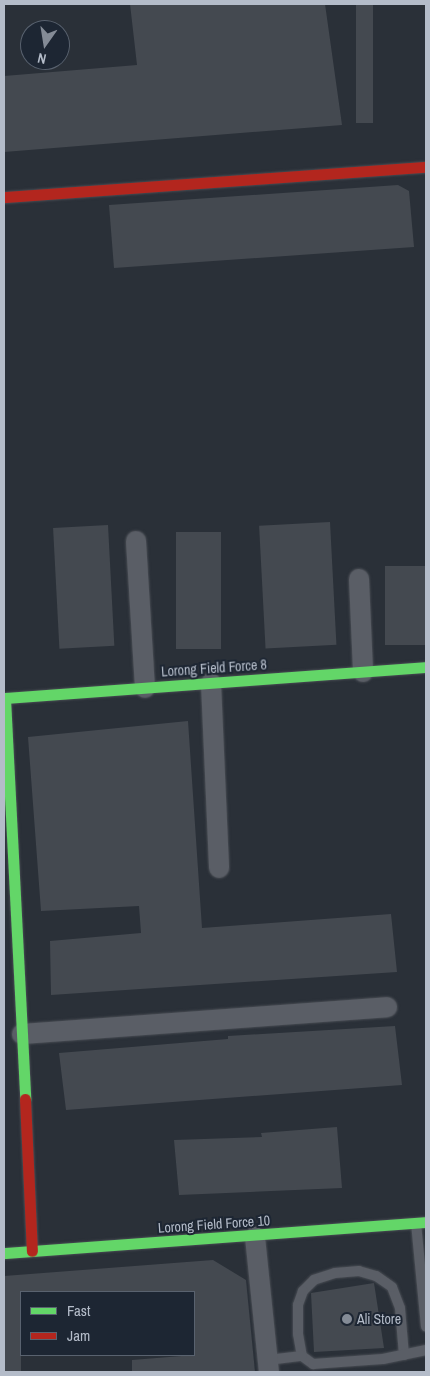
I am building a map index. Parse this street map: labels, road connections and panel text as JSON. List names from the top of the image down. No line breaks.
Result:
{"streets":{"street":["Lorong Field Force 8","Lorong Field Force 10"]},"places":["Ali Store"],"legend":["Fast","Jam"],"north":"bottom"}
